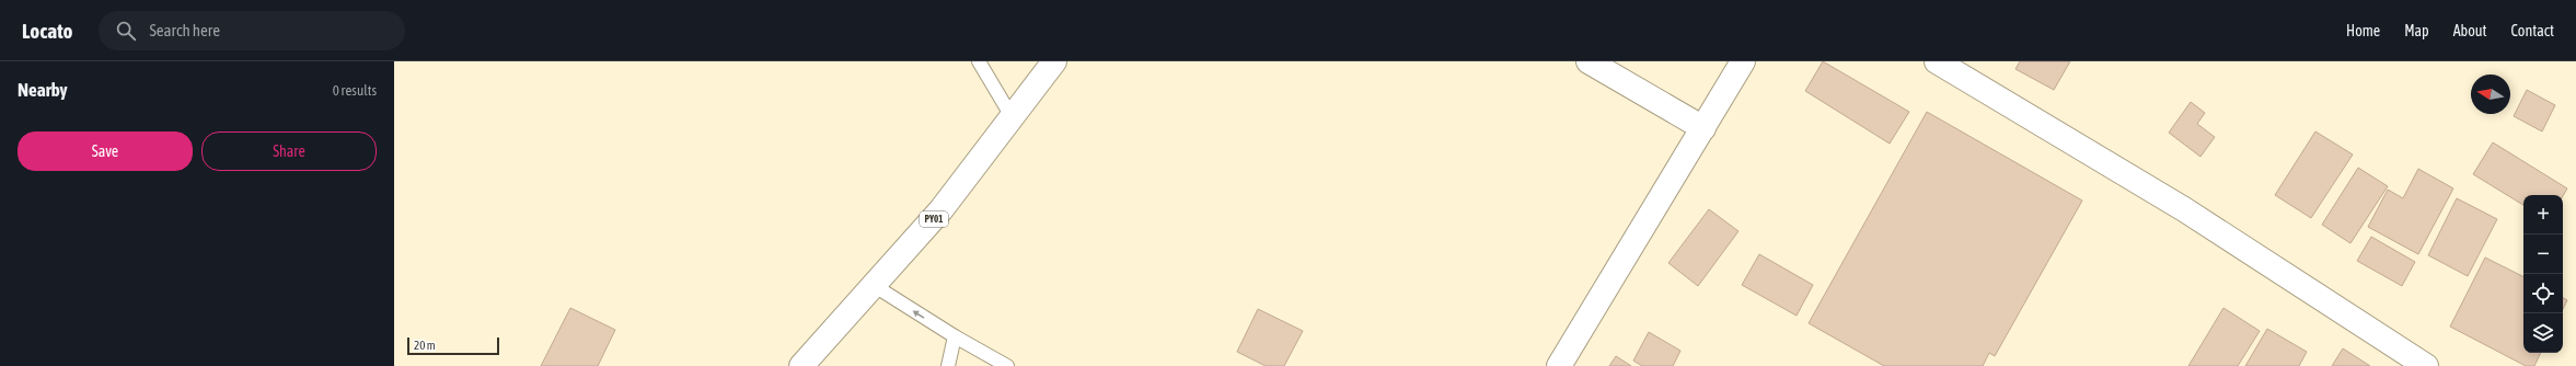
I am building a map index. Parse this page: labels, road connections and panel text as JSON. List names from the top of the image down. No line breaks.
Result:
{"streets":{"main road":["PY01"]},"scale_bar":"20 m","north":"left","page":{"header":"Locato","search":"Search here","nav":["Home","Map","About","Contact"],"heading":["Nearby","0 results"],"buttons":["Save","Share"],"map_buttons":["+","−"],"scale":"20 m"}}
